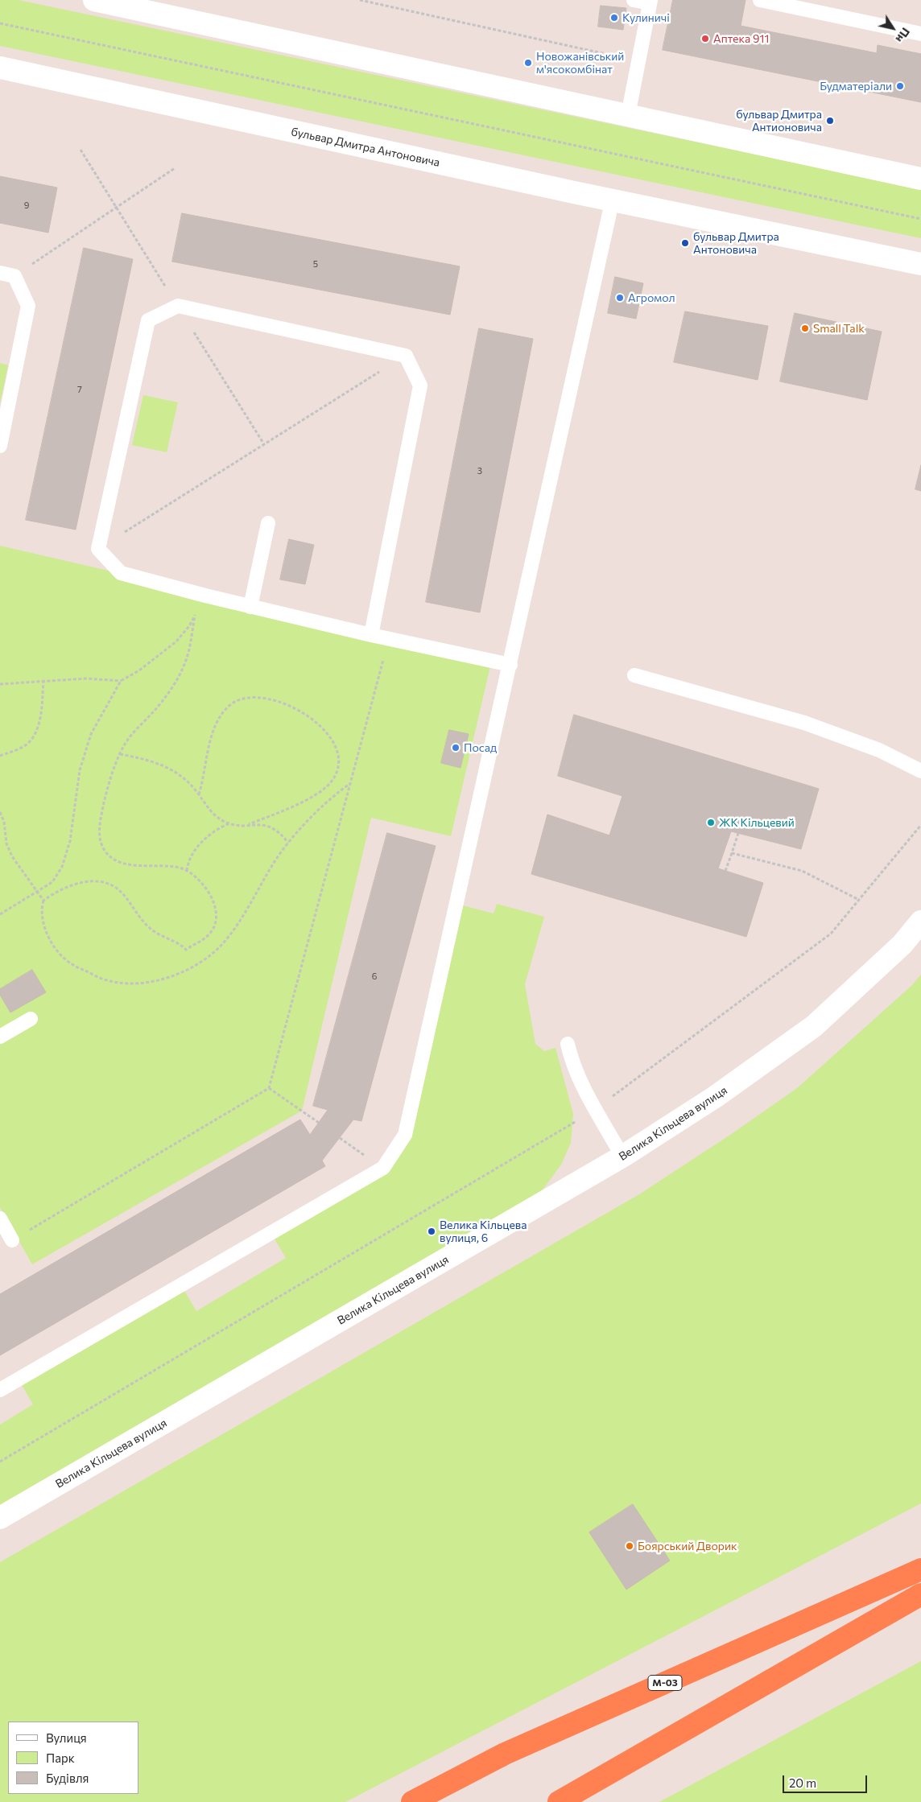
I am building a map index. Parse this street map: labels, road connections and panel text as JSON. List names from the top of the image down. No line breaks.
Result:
{"streets":{"highway":["М-03"],"street":["бульвар Дмитра Антоновича","Велика Кільцева вулиця"]},"places":["Кулиничі","Аптека 911","Новожанівський м'ясокомбінат","Будматеріали","бульвар Дмитра Антионовича","бульвар Дмитра Антоновича","Агромол","Small Talk","Посад","ЖК Кільцевий","Велика Кільцева вулиця, 6","Боярський Дворик"],"house_numbers":["9","5","7","3","6"],"legend":["Вулиця","Парк","Будівля"],"scale_bar":"20 m","north":"bottom right"}
